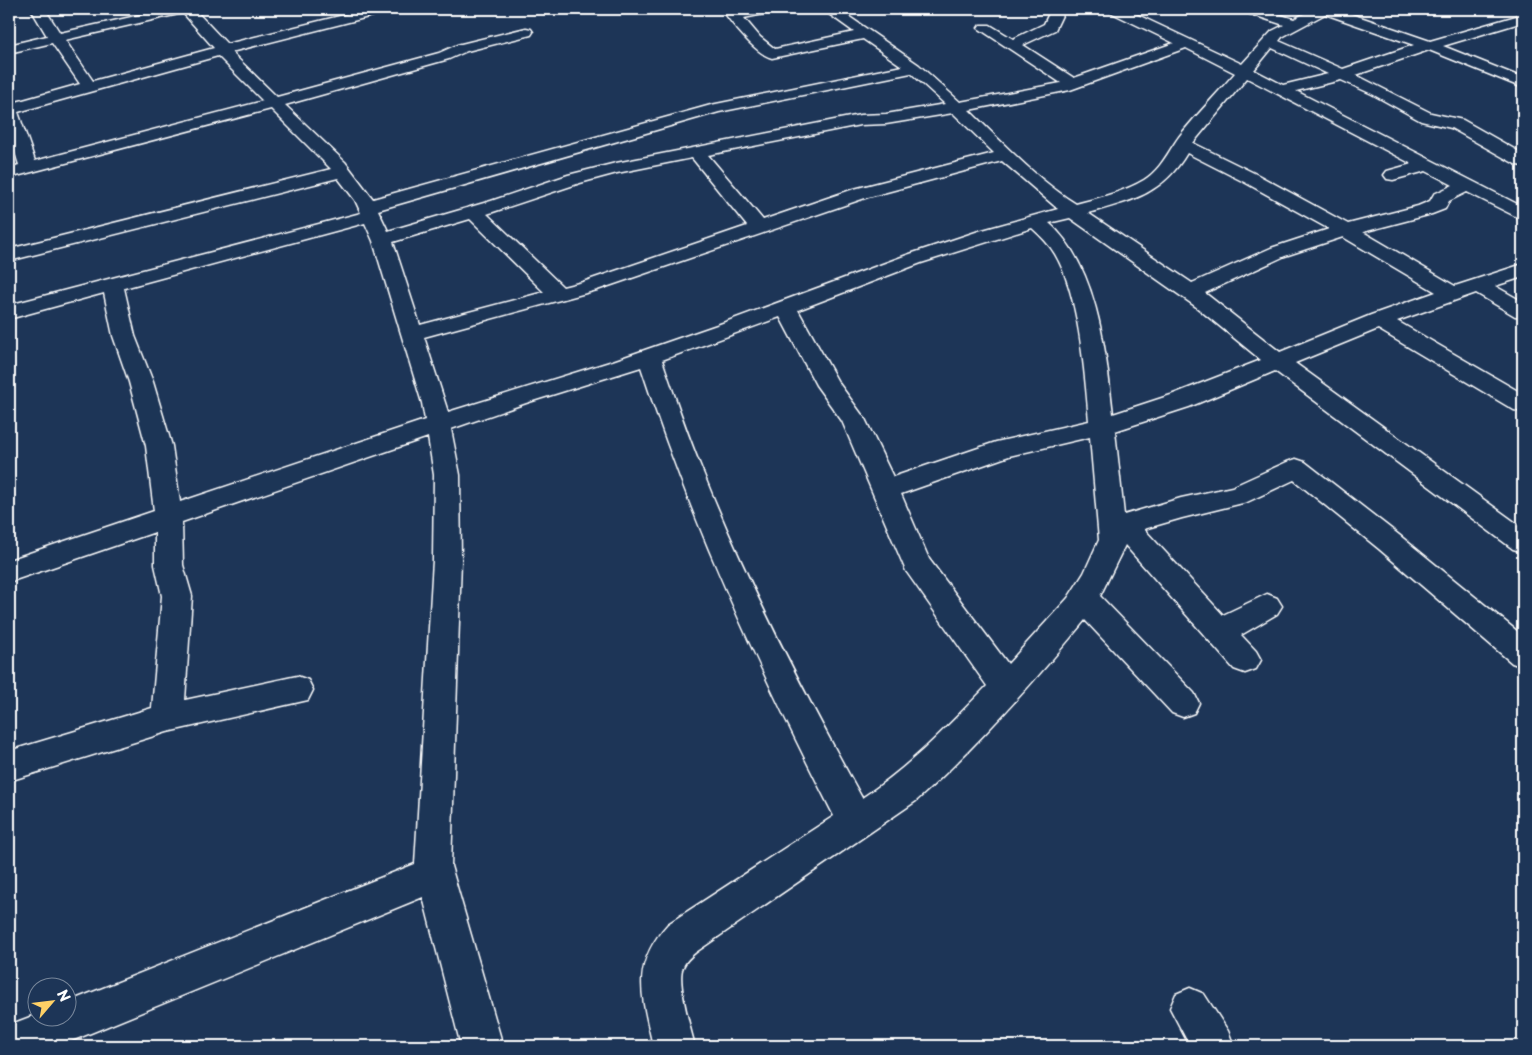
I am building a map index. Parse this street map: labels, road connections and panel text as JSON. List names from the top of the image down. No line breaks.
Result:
{"north":"top right"}
